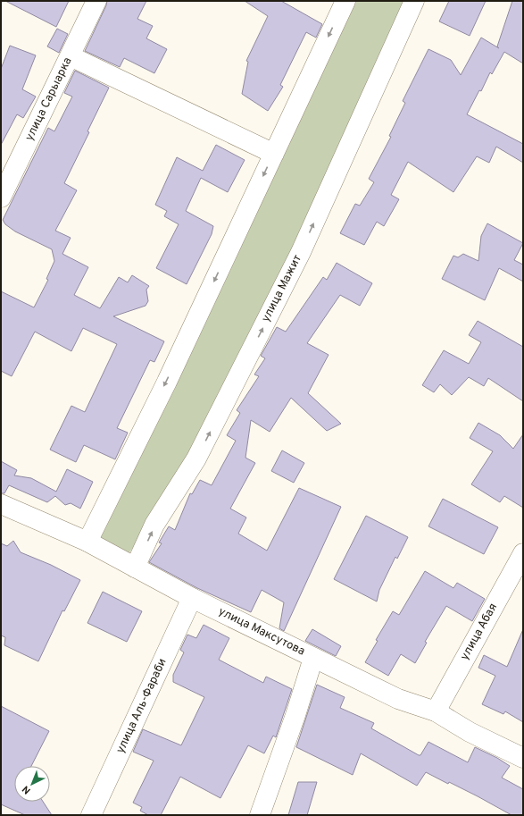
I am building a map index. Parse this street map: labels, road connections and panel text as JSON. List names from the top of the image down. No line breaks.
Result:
{"streets":{"street":["улица Сарыарка","улица Мажит","улица Максутова","улица Абая","улица Аль-Фараби"]},"crossings":[["улица Мажит","улица Максутова"],["улица Максутова","улица Абая"],["улица Максутова","улица Аль-Фараби"]],"north":"bottom left"}
